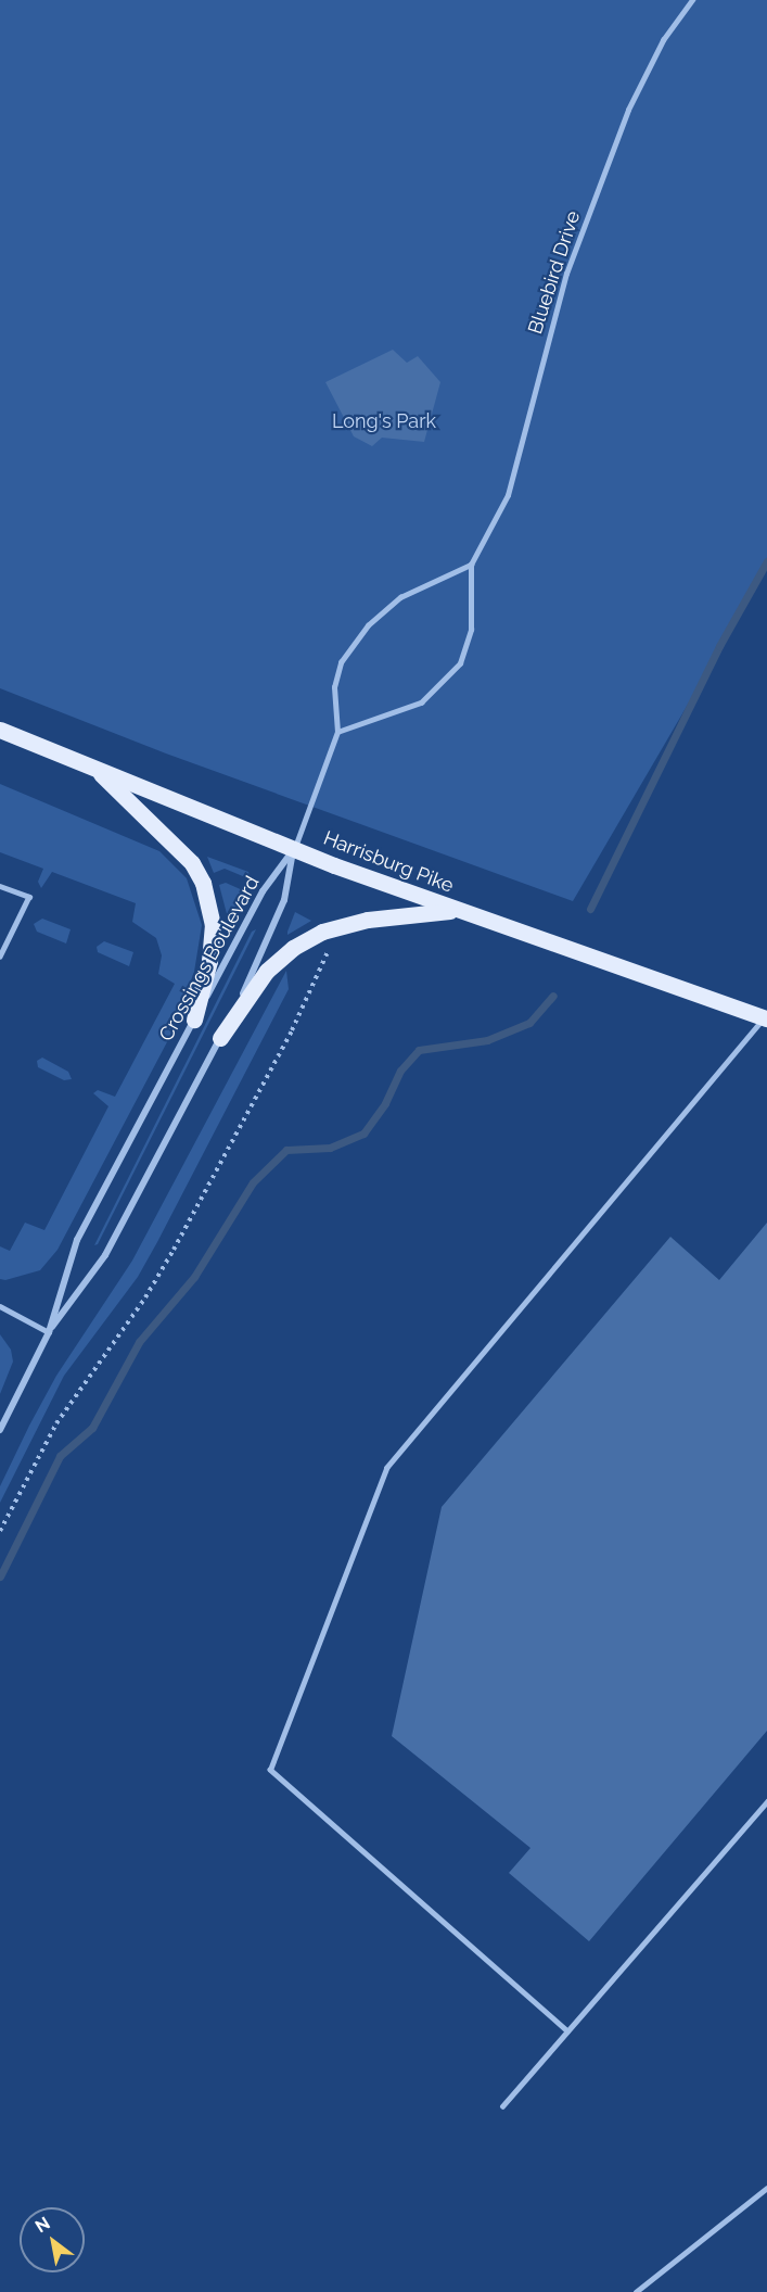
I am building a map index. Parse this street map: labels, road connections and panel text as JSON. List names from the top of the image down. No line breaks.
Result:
{"streets":{"main road":["Harrisburg Pike"],"street":["Crossings Boulevard"],"lane":["Bluebird Drive"]},"crossings":[["Harrisburg Pike","Crossings Boulevard"]],"parks":["Long's Park"],"north":"top left"}
